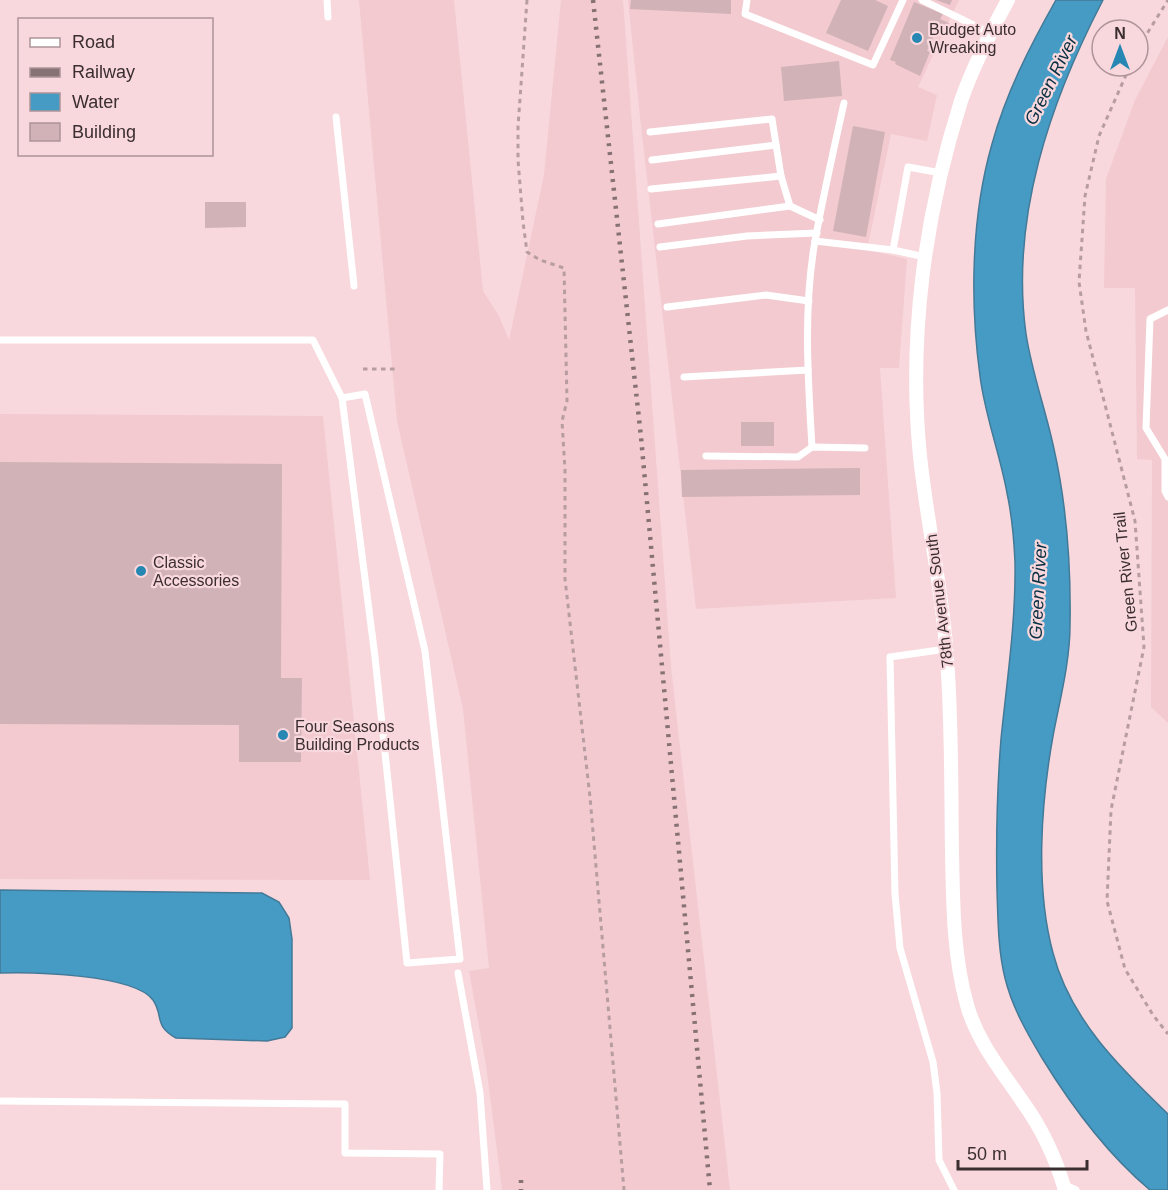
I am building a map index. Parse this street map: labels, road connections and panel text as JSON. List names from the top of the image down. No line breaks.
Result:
{"streets":{"street":["78th Avenue South"],"path":["Green River Trail"]},"water":["Green River"],"places":["Budget Auto Wreaking","Classic Accessories","Four Seasons Building Products"],"legend":["Road","Railway","Water","Building"],"scale_bar":"50 m","north":"top"}
